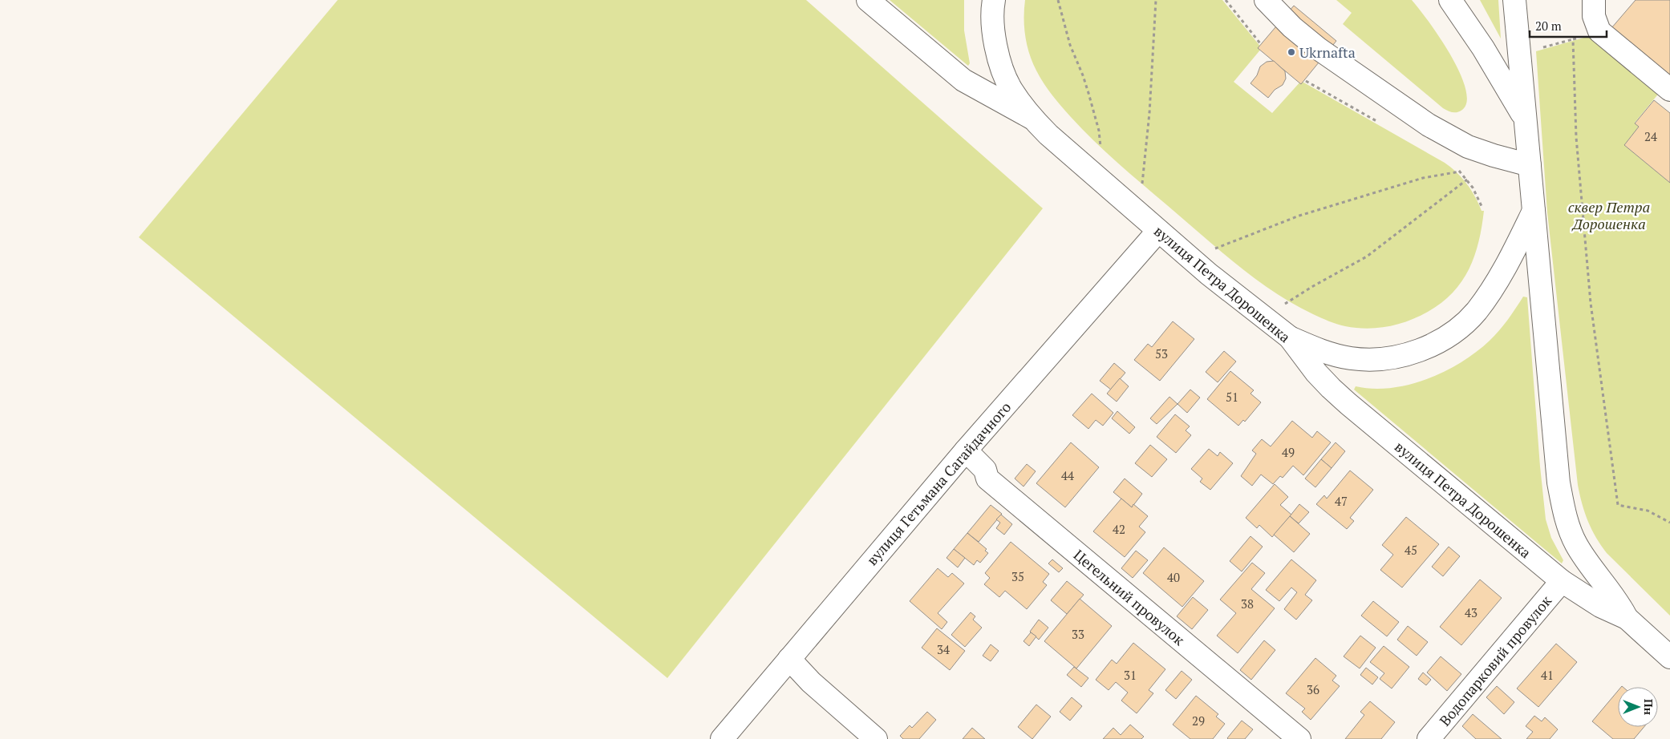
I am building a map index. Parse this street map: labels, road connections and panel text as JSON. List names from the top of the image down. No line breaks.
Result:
{"streets":{"main road":["вулиця Петра Дорошенка","вулиця Гетьмана Сагайдачного","Цегельний провулок","Водопарковий провулок"]},"crossings":[["вулиця Петра Дорошенка","вулиця Гетьмана Сагайдачного"],["вулиця Петра Дорошенка","Водопарковий провулок"],["вулиця Гетьмана Сагайдачного","Цегельний провулок"]],"parks":["сквер Петра Дорошенка"],"places":["Ukrnafta"],"house_numbers":["24","53","51","49","44","47","42","45","35","40","38","43","33","34","31","41","36","29"],"scale_bar":"20 m","north":"right"}
